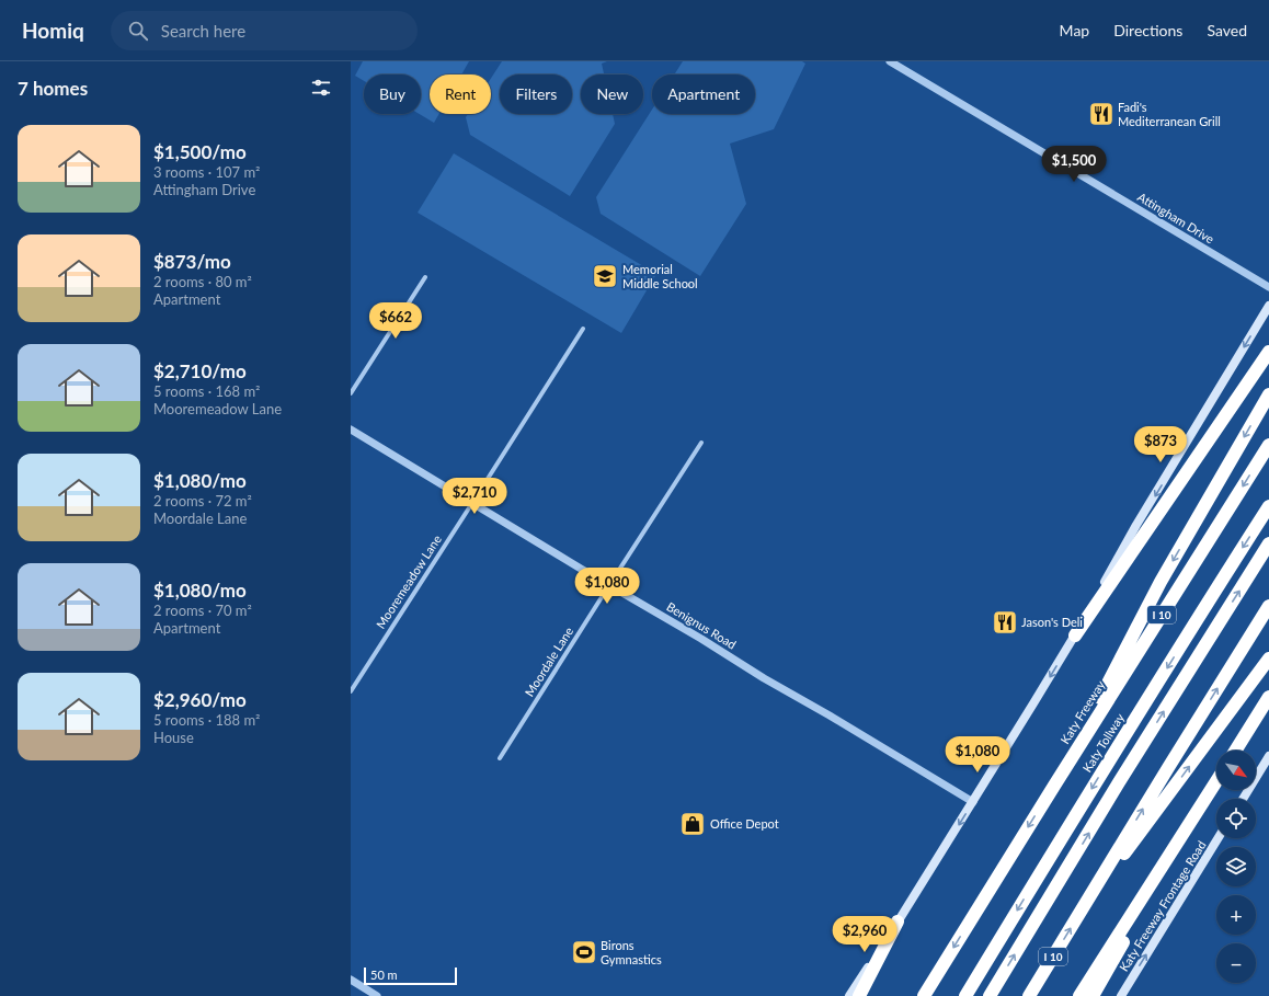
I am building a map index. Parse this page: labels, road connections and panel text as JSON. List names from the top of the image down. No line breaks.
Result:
{"streets":{"highway":["I 10","Katy Freeway","Katy Tollway"],"main road":["Katy Freeway Frontage Road"],"street":["Attingham Drive","Mooremeadow Lane","Benignus Road","Moordale Lane"]},"crossings":[["Mooremeadow Lane","Benignus Road"],["Benignus Road","Moordale Lane"]],"one_way":["Katy Freeway Frontage Road"],"places":{"restaurant":["Fadi's Mediterranean Grill","Jason's Deli"],"school or university":["Memorial Middle School"],"shop":["Office Depot"],"sports":["Birons Gymnastics"]},"scale_bar":"50 m","north":"bottom right","page":{"header":"Homiq","search":"Search here","nav":["Map","Directions","Saved"],"heading":"7 homes","chip":["Buy","Rent","Filters","New","Apartment"],"list":[{"name":"$1,500/mo","note":"3 rooms · 107 m² · Attingham Drive"},{"name":"$873/mo","note":"2 rooms · 80 m² · Apartment"},{"name":"$2,710/mo","note":"5 rooms · 168 m² · Mooremeadow Lane"},{"name":"$1,080/mo","note":"2 rooms · 72 m² · Moordale Lane"},{"name":"$1,080/mo","note":"2 rooms · 70 m² · Apartment"},{"name":"$2,960/mo","note":"5 rooms · 188 m² · House"}],"price":["$1,500","$662","$873","$2,710","$1,080","$1,080","$2,960"],"map_buttons":["+","−"],"scale":"50 m"}}
